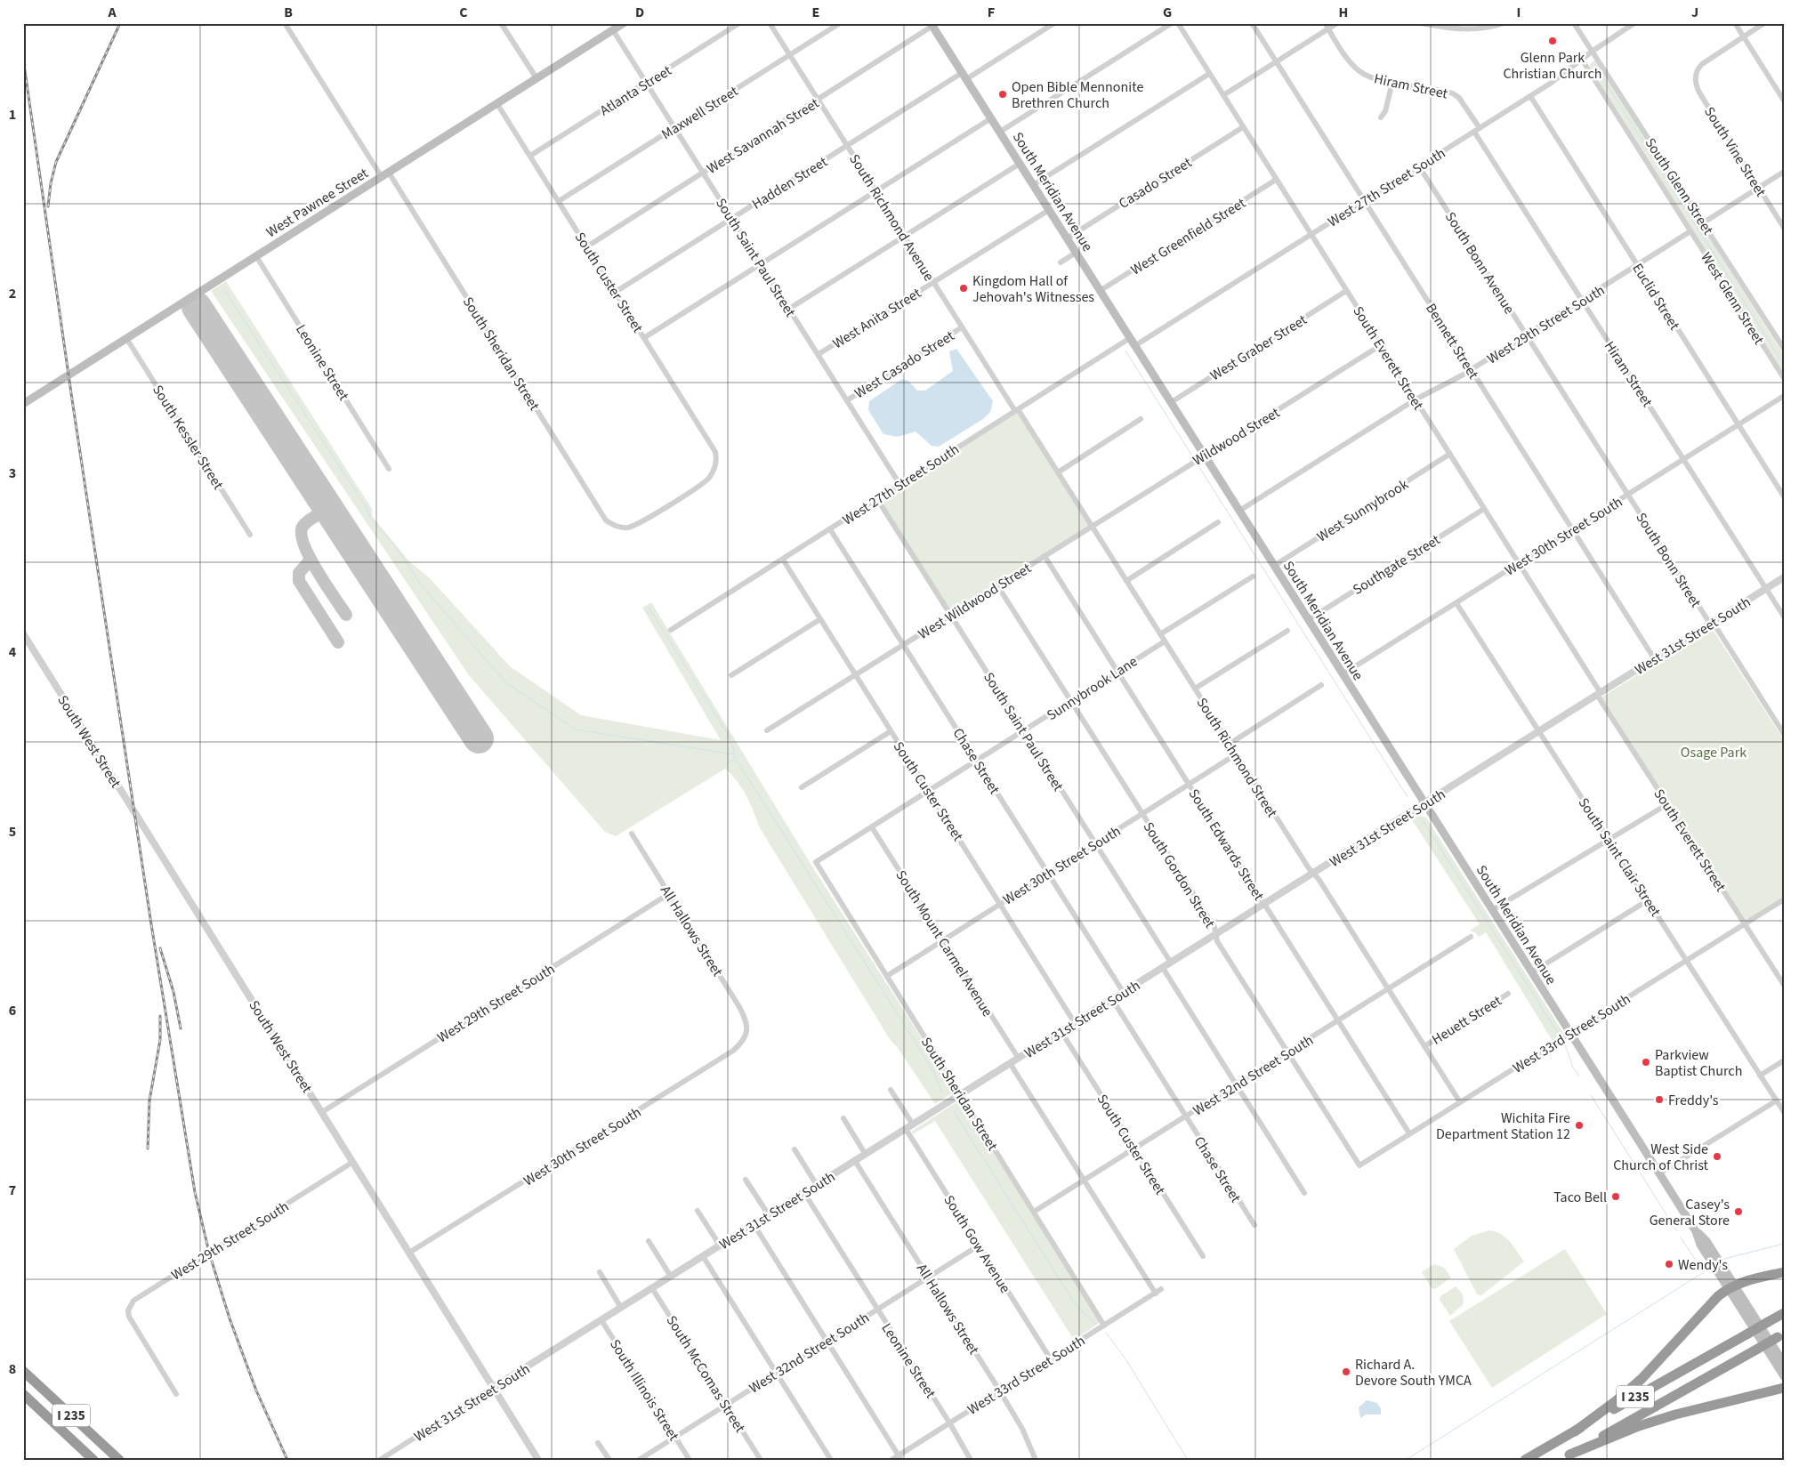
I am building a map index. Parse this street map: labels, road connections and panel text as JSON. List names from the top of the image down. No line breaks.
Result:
{"streets":{"highway":["I 235"],"main road":["South Meridian Avenue","West Pawnee Street"],"street":["Hiram Street","Atlanta Street","Maxwell Street","West Savannah Street","South Vine Street","Hadden Street","Casado Street","South Glenn Street","West 27th Street South","South Richmond Avenue","West Greenfield Street","South Saint Paul Street","South Bonn Avenue","South Custer Street","Euclid Street","West Glenn Street","West Anita Street","West 29th Street South","Bennett Street","West Graber Street","South Sheridan Street","South Everett Street","Leonine Street","West Casado Street","Wildwood Street","South Kessler Street","West Sunnybrook","West 30th Street South","South Bonn Street","Southgate Street","West Wildwood Street","West 31st Street South","Sunnybrook Lane","South West Street","South Richmond Street","Chase Street","South Edwards Street","South Saint Clair Street","South Gordon Street","All Hallows Street","South Mount Carmel Avenue","Heuett Street","West 33rd Street South","West 32nd Street South","South Gow Avenue","South McComas Street","South Illinois Street"]},"crossings":[["Hiram Street","West 27th Street South"],["Hiram Street","West 29th Street South"],["Hiram Street","West 30th Street South"],["Hiram Street","West 31st Street South"],["Atlanta Street","South Saint Paul Street"],["Atlanta Street","South Custer Street"],["Maxwell Street","South Richmond Avenue"],["Maxwell Street","South Saint Paul Street"],["Maxwell Street","South Custer Street"],["West Savannah Street","South Meridian Avenue"],["West Savannah Street","South Richmond Avenue"],["West Savannah Street","South Saint Paul Street"],["West Savannah Street","South Custer Street"],["Hadden Street","South Meridian Avenue"],["Hadden Street","South Richmond Avenue"],["Hadden Street","South Saint Paul Street"],["Hadden Street","South Custer Street"],["Casado Street","South Meridian Avenue"],["Casado Street","South Everett Street"],["South Glenn Street","West 27th Street South"],["West 27th Street South","South Meridian Avenue"],["West 27th Street South","South Richmond Avenue"],["West 27th Street South","South Saint Paul Street"],["West 27th Street South","South Bonn Avenue"],["West 27th Street South","South Custer Street"],["West 27th Street South","Euclid Street"],["West 27th Street South","West Glenn Street"],["West 27th Street South","Bennett Street"],["West 27th Street South","South Everett Street"],["West 27th Street South","South Richmond Street"],["West 27th Street South","Chase Street"],["South Meridian Avenue","West Greenfield Street"],["South Meridian Avenue","West Anita Street"],["South Meridian Avenue","West 29th Street South"],["South Meridian Avenue","West Graber Street"],["South Meridian Avenue","Wildwood Street"],["South Meridian Avenue","West Sunnybrook"],["South Meridian Avenue","West 30th Street South"],["South Meridian Avenue","Southgate Street"],["South Meridian Avenue","West 31st Street South"],["South Meridian Avenue","West 33rd Street South"],["West Pawnee Street","South Saint Paul Street"],["West Pawnee Street","South Custer Street"],["West Pawnee Street","South Sheridan Street"],["West Pawnee Street","Leonine Street"],["West Pawnee Street","South Kessler Street"],["South Richmond Avenue","West Anita Street"],["South Richmond Avenue","West Casado Street"],["South Richmond Avenue","South Richmond Street"],["West Greenfield Street","South Everett Street"],["South Saint Paul Street","West Anita Street"],["South Saint Paul Street","West Casado Street"],["South Saint Paul Street","West 30th Street South"],["South Saint Paul Street","West Wildwood Street"],["South Saint Paul Street","West 31st Street South"],["South Saint Paul Street","Sunnybrook Lane"],["South Bonn Avenue","West 29th Street South"],["South Bonn Avenue","West 30th Street South"],["South Bonn Avenue","South Bonn Street"],["South Custer Street","South Sheridan Street"],["South Custer Street","West 30th Street South"],["South Custer Street","West Wildwood Street"],["South Custer Street","West 31st Street South"],["South Custer Street","Sunnybrook Lane"],["South Custer Street","West 32nd Street South"],["Euclid Street","West 29th Street South"],["Euclid Street","West 30th Street South"],["West Glenn Street","West 29th Street South"],["West 29th Street South","Bennett Street"],["West 29th Street South","South Everett Street"],["West 29th Street South","South West Street"],["West 29th Street South","All Hallows Street"],["Bennett Street","West 30th Street South"],["Bennett Street","West 31st Street South"],["West Graber Street","South Everett Street"],["South Sheridan Street","West 30th Street South"],["South Sheridan Street","West 31st Street South"],["South Sheridan Street","Sunnybrook Lane"],["South Sheridan Street","West 33rd Street South"],["South Sheridan Street","West 32nd Street South"],["South Everett Street","Wildwood Street"],["South Everett Street","West Sunnybrook"],["South Everett Street","West 30th Street South"],["South Everett Street","Southgate Street"],["South Everett Street","West 31st Street South"],["South Everett Street","West 33rd Street South"],["Leonine Street","West 31st Street South"],["Leonine Street","West 33rd Street South"],["Leonine Street","West 32nd Street South"],["Wildwood Street","West Wildwood Street"],["Wildwood Street","South Richmond Street"],["West 30th Street South","South Bonn Street"],["West 30th Street South","South West Street"],["West 30th Street South","South Richmond Street"],["West 30th Street South","Chase Street"],["West 30th Street South","South Edwards Street"],["West 30th Street South","South Saint Clair Street"],["West 30th Street South","South Gordon Street"],["West 30th Street South","All Hallows Street"],["West 30th Street South","South Mount Carmel Avenue"],["South Bonn Street","West 31st Street South"],["West Wildwood Street","South Richmond Street"],["West Wildwood Street","Chase Street"],["West Wildwood Street","South Edwards Street"],["West Wildwood Street","South Gordon Street"],["West 31st Street South","South West Street"],["West 31st Street South","South Richmond Street"],["West 31st Street South","Chase Street"],["West 31st Street South","South Edwards Street"],["West 31st Street South","South Saint Clair Street"],["West 31st Street South","South Gordon Street"],["West 31st Street South","All Hallows Street"],["West 31st Street South","South Mount Carmel Avenue"],["West 31st Street South","South Gow Avenue"],["West 31st Street South","South McComas Street"],["West 31st Street South","South Illinois Street"],["Sunnybrook Lane","South Richmond Street"],["Sunnybrook Lane","Chase Street"],["Sunnybrook Lane","South Edwards Street"],["Sunnybrook Lane","South Gordon Street"],["Sunnybrook Lane","South Mount Carmel Avenue"],["South Richmond Street","Heuett Street"],["South Richmond Street","West 33rd Street South"],["South Richmond Street","West 32nd Street South"],["Chase Street","West 32nd Street South"],["South Edwards Street","West 33rd Street South"],["South Edwards Street","West 32nd Street South"],["South Saint Clair Street","West 33rd Street South"],["South Gordon Street","West 33rd Street South"],["South Gordon Street","West 32nd Street South"],["All Hallows Street","West 33rd Street South"],["All Hallows Street","West 32nd Street South"],["West 33rd Street South","South Gow Avenue"],["West 32nd Street South","South Gow Avenue"],["West 32nd Street South","South McComas Street"],["West 32nd Street South","South Illinois Street"]],"parks":["Osage Park"],"places":["Glenn Park Christian Church","Open Bible Mennonite Brethren Church","Kingdom Hall of Jehovah's Witnesses","Parkview Baptist Church","Freddy's","Wichita Fire Department Station 12","West Side Church of Christ","Taco Bell","Casey's General Store","Wendy's","Richard A. Devore South YMCA"],"grid":{"columns":["A","B","C","D","E","F","G","H","I","J"],"rows":["1","2","3","4","5","6","7","8"]}}
